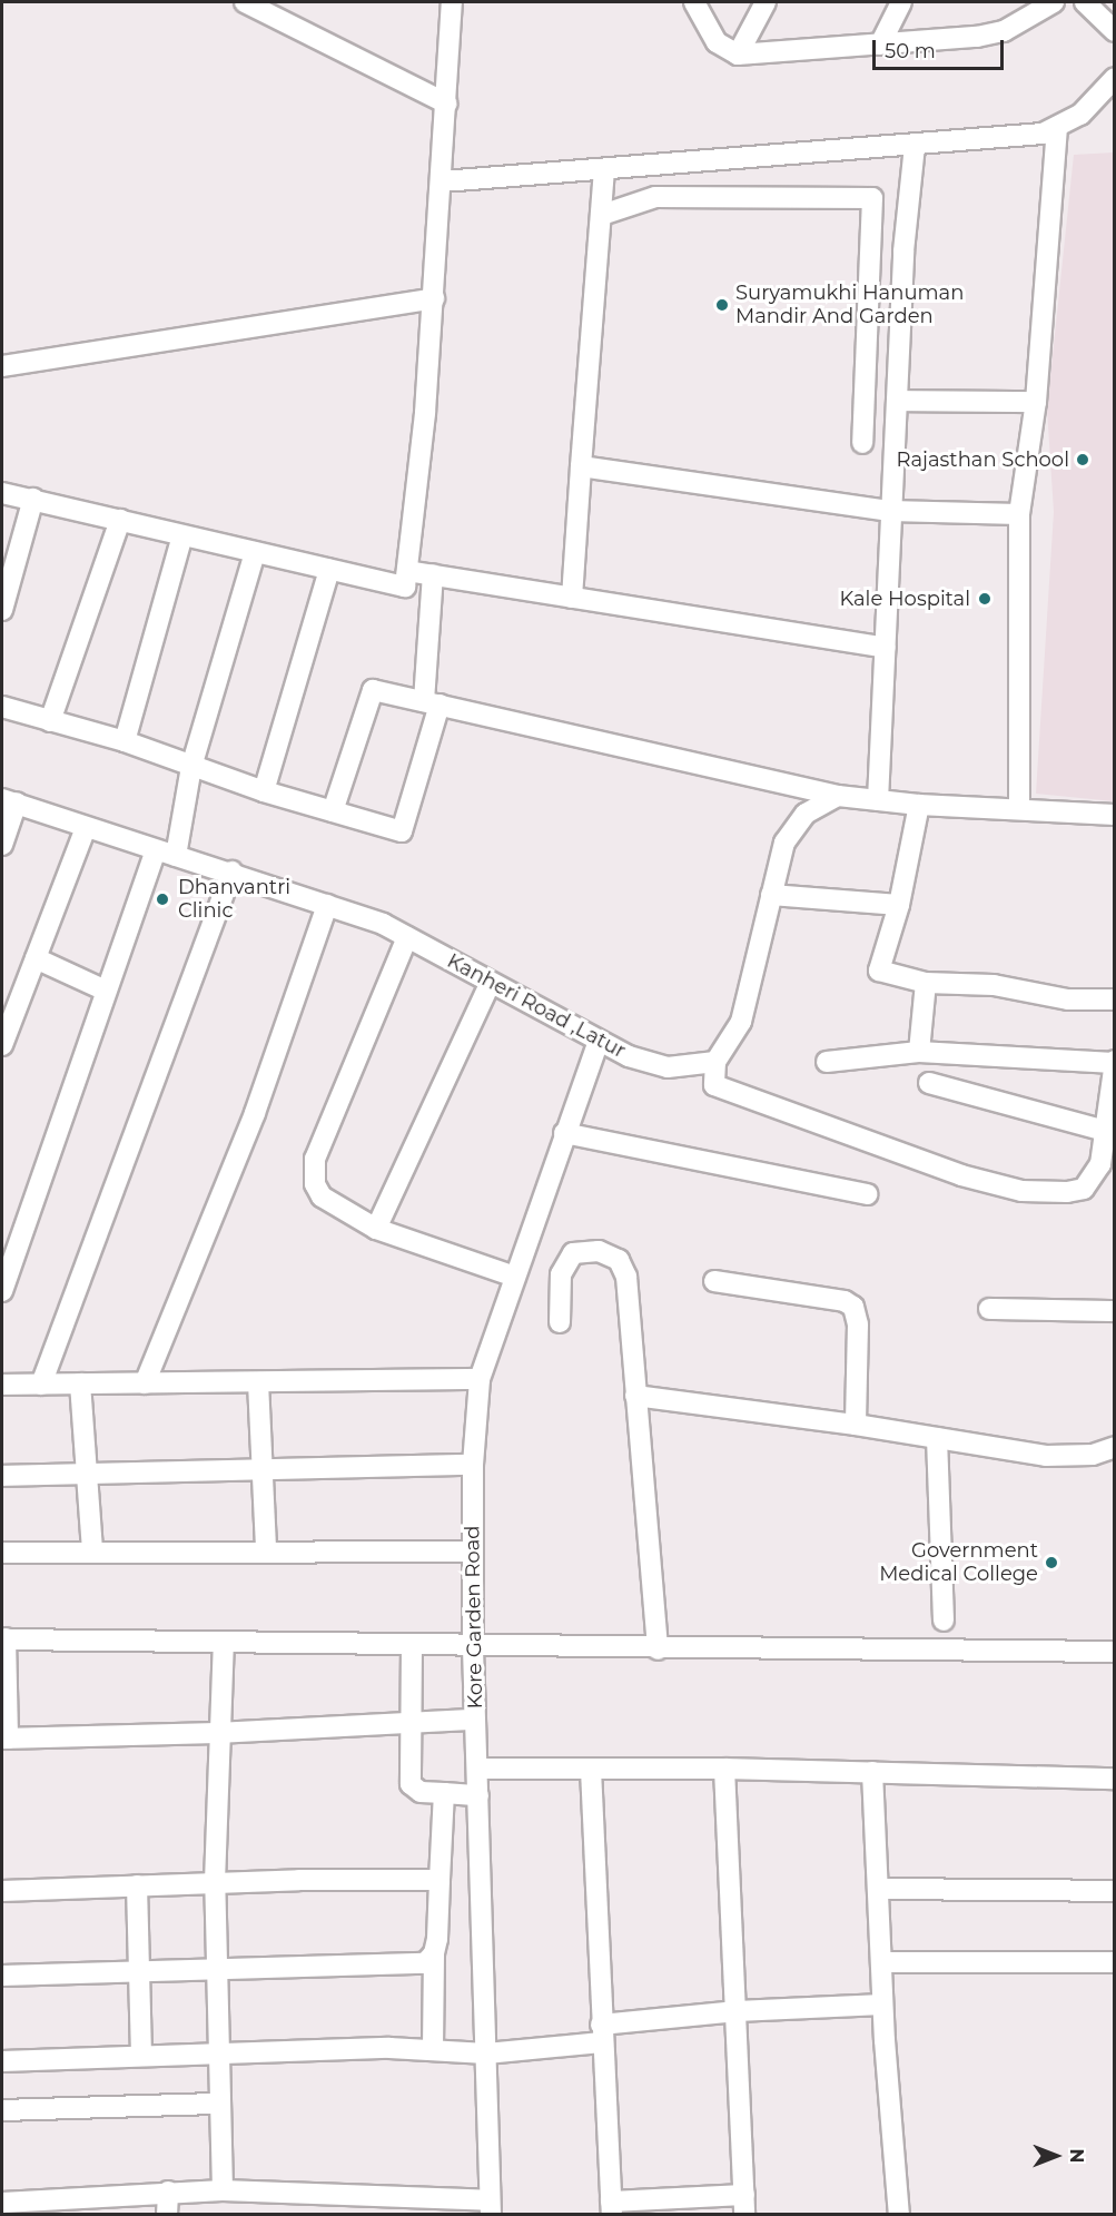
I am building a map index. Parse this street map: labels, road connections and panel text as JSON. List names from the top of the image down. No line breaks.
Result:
{"streets":{"street":["Kanheri Road ,Latur","Kore Garden Road"]},"crossings":[["Kanheri Road ,Latur","Kore Garden Road"]],"places":["Suryamukhi Hanuman Mandir And Garden","Rajasthan School","Kale Hospital","Dhanvantri Clinic","Government Medical College"],"scale_bar":"50 m","north":"right"}
